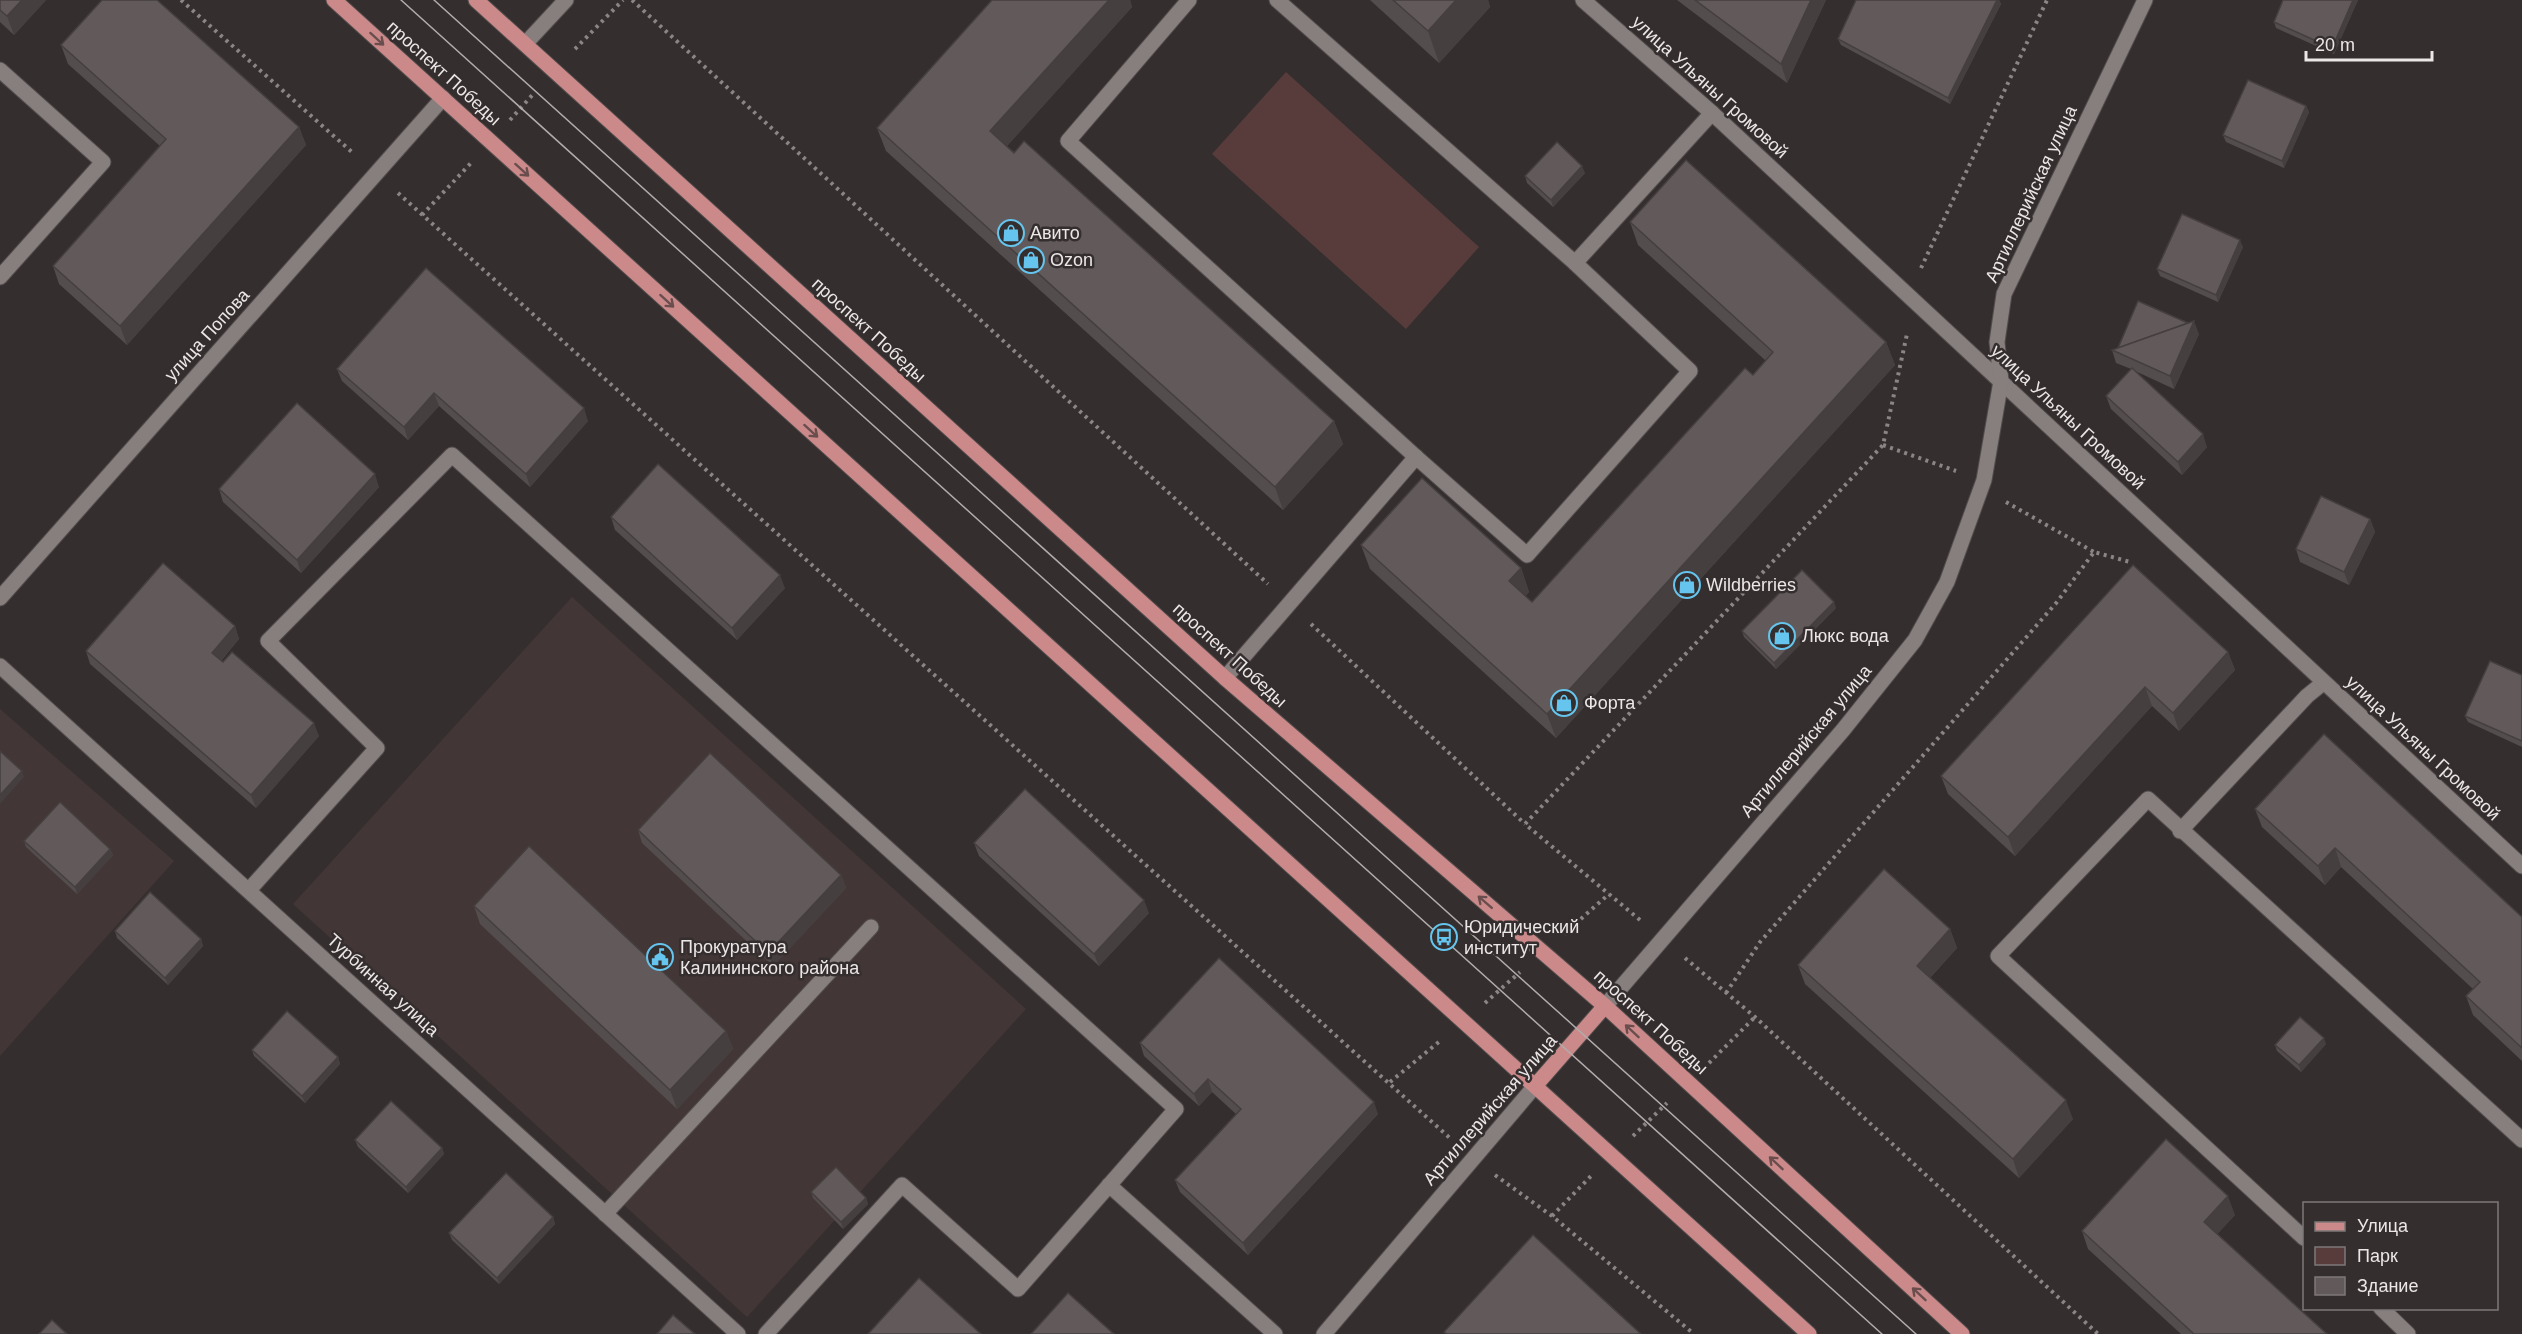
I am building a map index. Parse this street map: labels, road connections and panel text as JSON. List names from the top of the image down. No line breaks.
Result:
{"streets":{"main road":["проспект Победы","Артиллерийская улица"],"street":["улица Ульяны Громовой","улица Попова","Турбинная улица"]},"crossings":[["проспект Победы","Артиллерийская улица"],["проспект Победы","улица Попова"],["улица Ульяны Громовой","Артиллерийская улица"]],"places":{"shop":["Авито","Ozon","Wildberries","Люкс вода","Форта"],"bus stop":["Юридический институт"],"public building":["Прокуратура Калининского района"]},"legend":["Улица","Парк","Здание"],"scale_bar":"20 m"}
